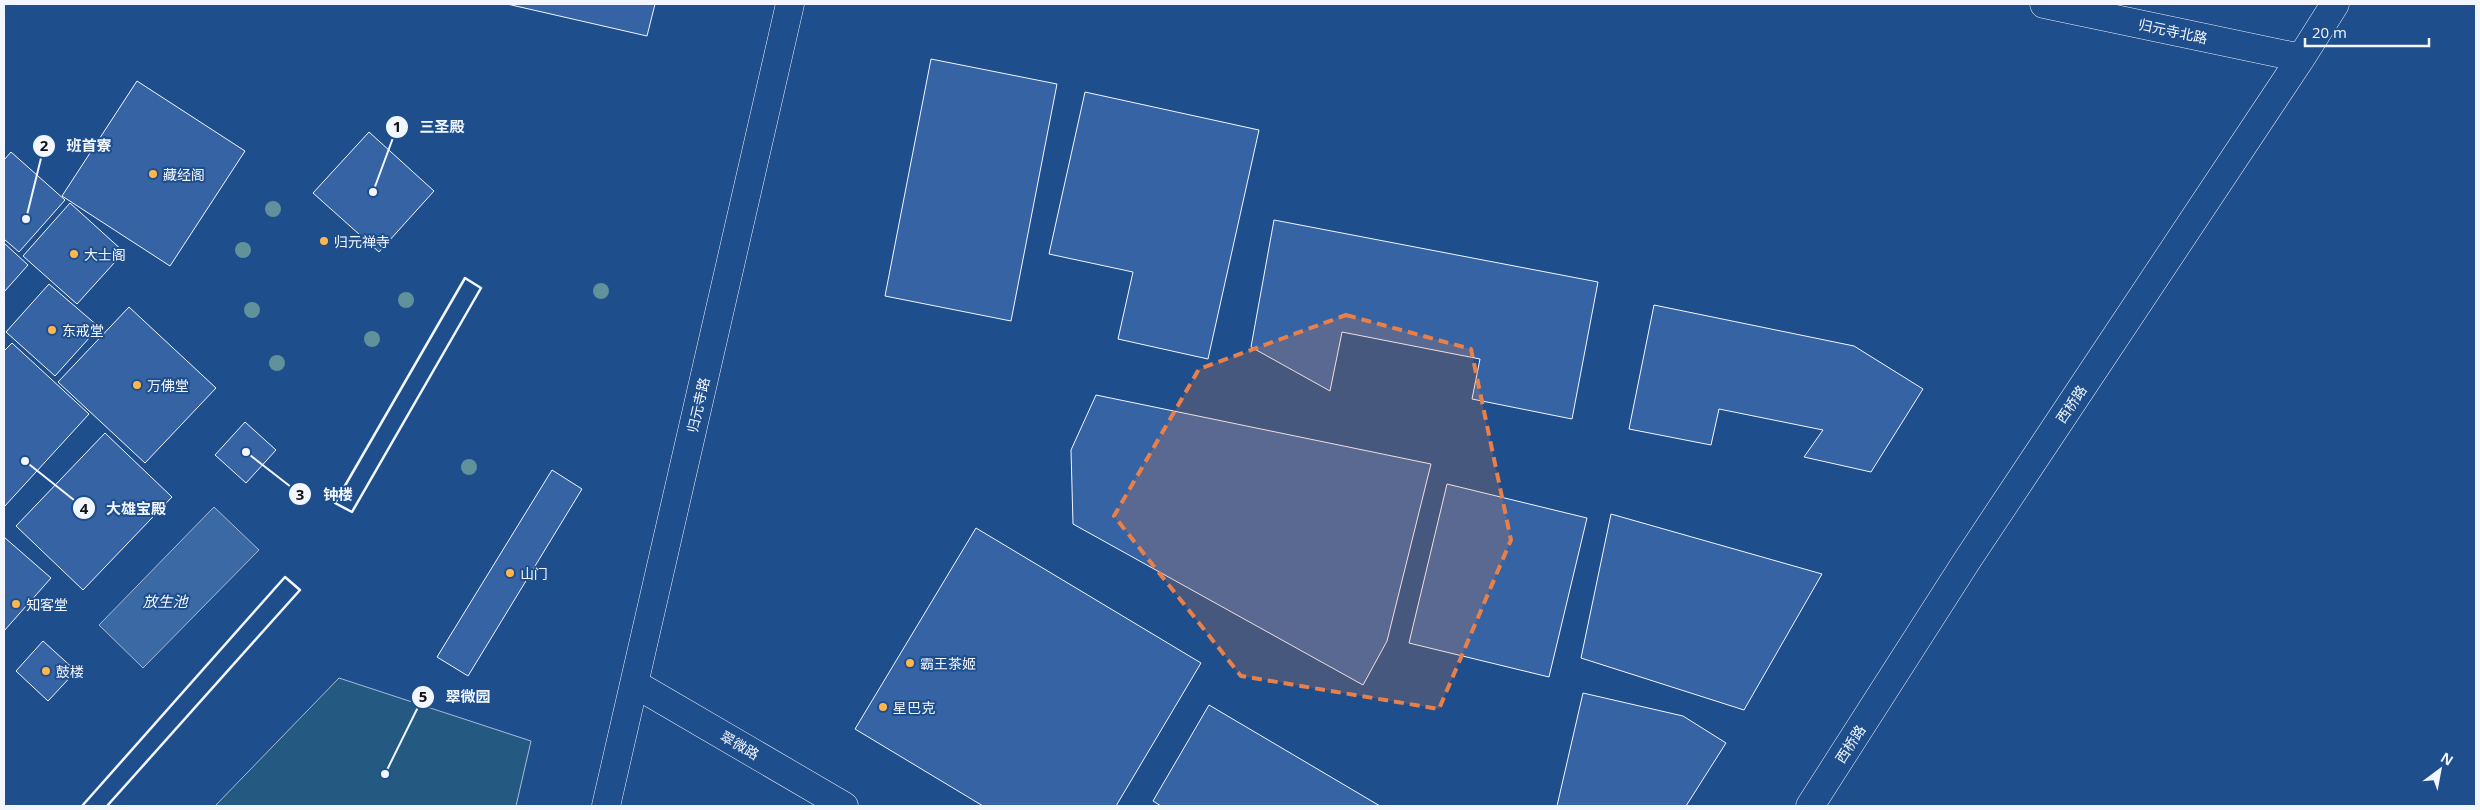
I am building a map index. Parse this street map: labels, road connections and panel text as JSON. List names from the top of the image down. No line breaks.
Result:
{"streets":{"street":["归元寺北路","西桥路","归元寺路","翠微路"]},"crossings":[["归元寺北路","西桥路"],["归元寺路","翠微路"]],"water":["放生池"],"places":["藏经阁","三圣殿","班首寮","归元禅寺","大士阁","东戒堂","万佛堂","钟楼","大雄宝殿","山门","知客堂","霸王茶姬","鼓楼","星巴克","翠微园"],"scale_bar":"20 m","north":"top right"}
